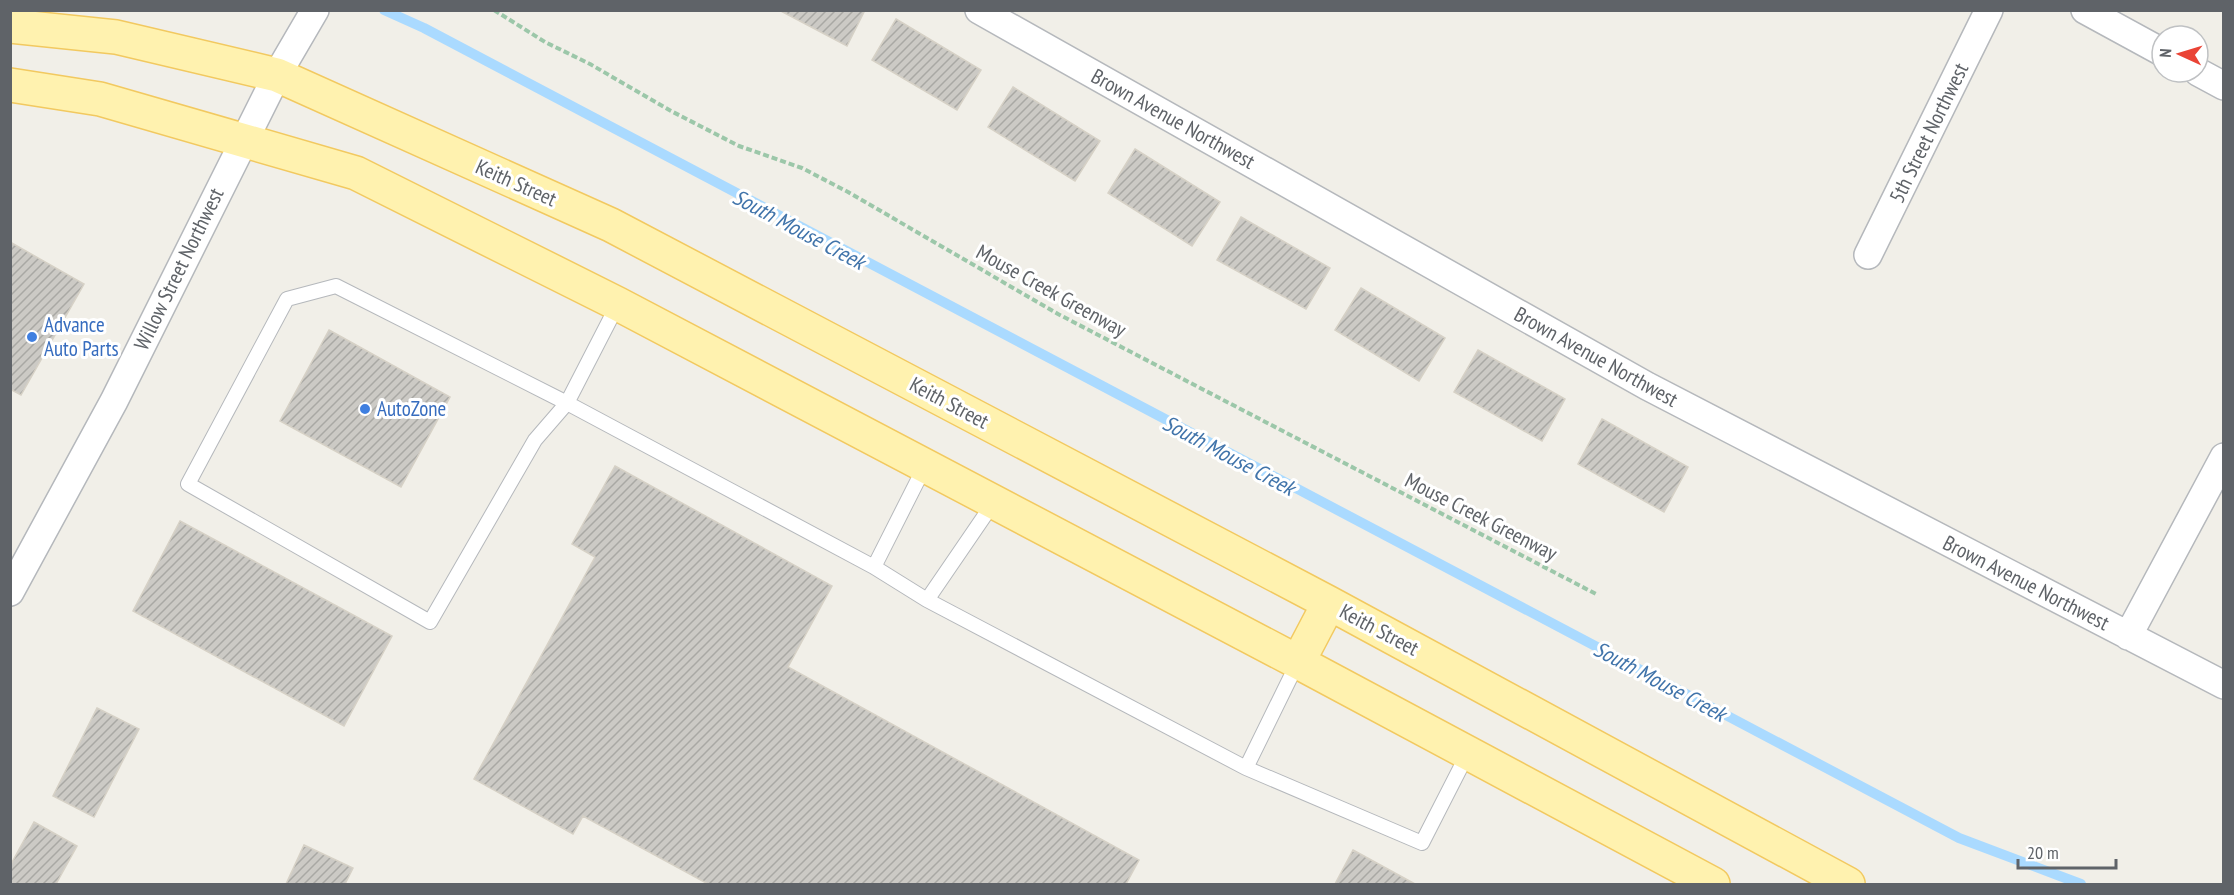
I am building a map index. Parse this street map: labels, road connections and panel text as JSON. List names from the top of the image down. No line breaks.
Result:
{"streets":{"main road":["Keith Street"],"street":["Brown Avenue Northwest","5th Street Northwest","Willow Street Northwest"],"path":["Mouse Creek Greenway"]},"crossings":[["Keith Street","Willow Street Northwest"]],"water":["South Mouse Creek"],"places":["Advance Auto Parts","AutoZone"],"scale_bar":"20 m","north":"left"}
